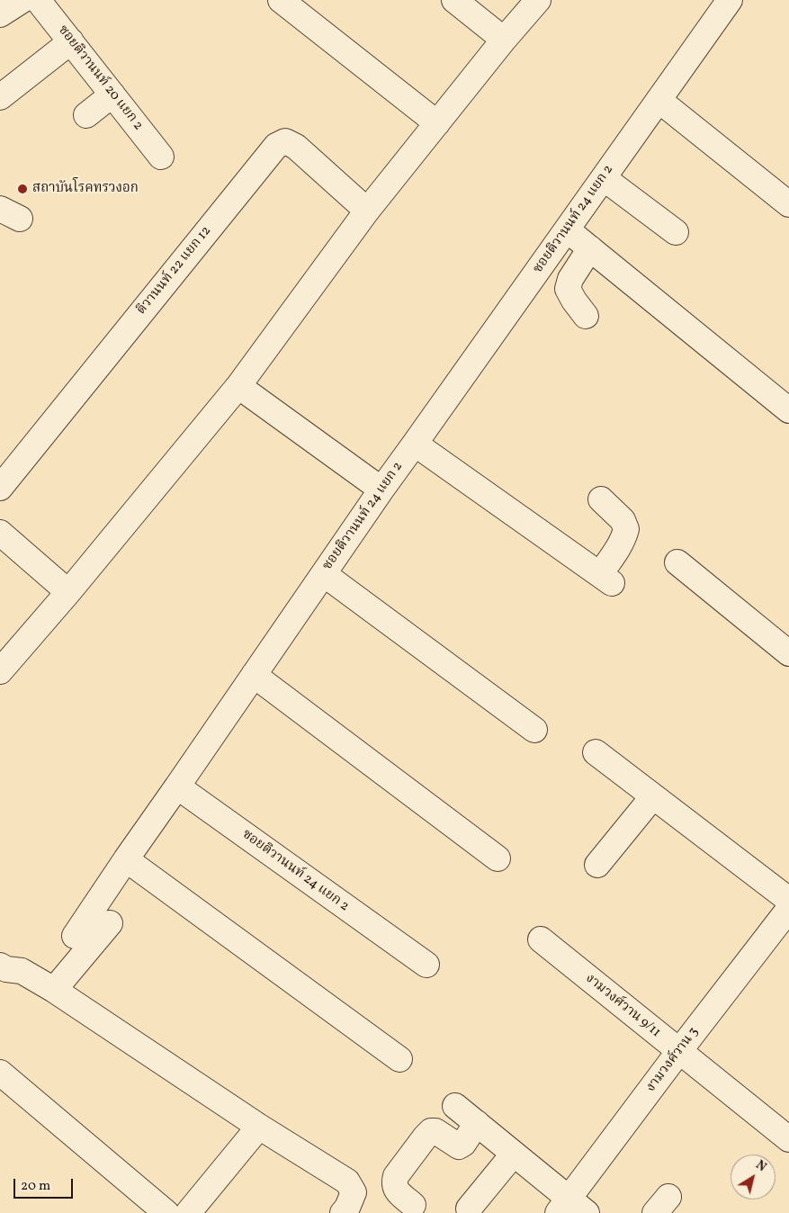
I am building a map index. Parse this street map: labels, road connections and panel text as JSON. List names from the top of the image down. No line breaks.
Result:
{"streets":{"street":["ซอยติวานนท์ 20 แยก 2","ซอยติวานนท์ 24 แยก 2","ติวานนท์ 22 แยก 12","งามวงศ์วาน 9/11","งามวงศ์วาน 3"]},"crossings":[["งามวงศ์วาน 9/11","งามวงศ์วาน 3"]],"places":["สถาบันโรคทรวงอก"],"scale_bar":"20 m","north":"top right"}
